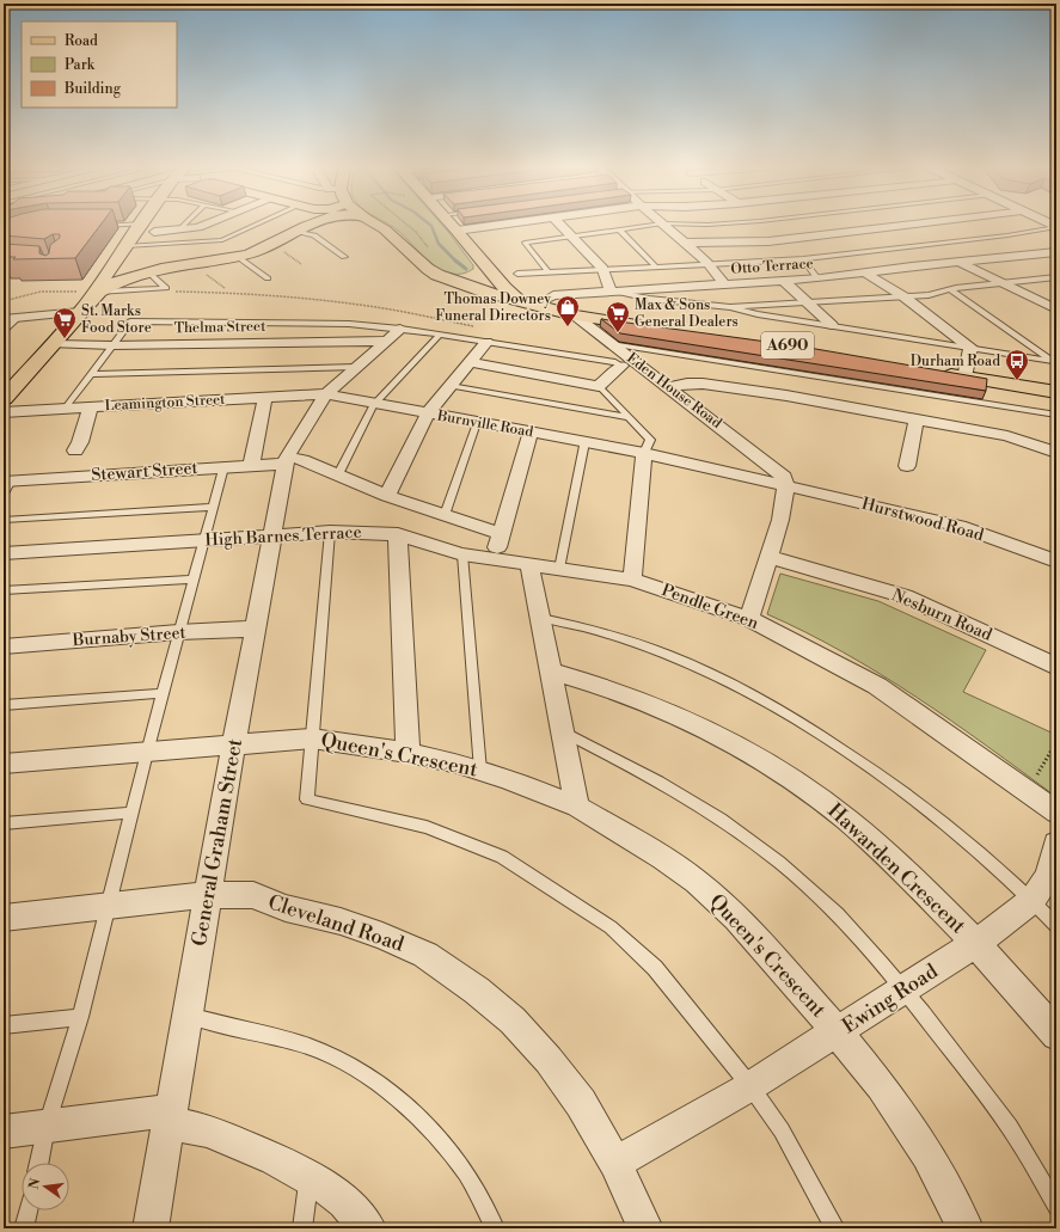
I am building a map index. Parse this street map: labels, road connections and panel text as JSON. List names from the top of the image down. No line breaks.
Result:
{"streets":{"street":["Otto Terrace","Thelma Street","Eden House Road","Leamington Street","Burnville Road","Stewart Street","Hurstwood Road","High Barnes Terrace","Pendle Green","Nesburn Road","Burnaby Street","Queen's Crescent","General Graham Street","Hawarden Crescent","Cleveland Road","Ewing Road"]},"crossings":[["Eden House Road","Hurstwood Road"],["Leamington Street","Burnville Road"],["Burnville Road","Hurstwood Road"],["Stewart Street","General Graham Street"],["High Barnes Terrace","Pendle Green"],["High Barnes Terrace","General Graham Street"],["Burnaby Street","General Graham Street"],["Queen's Crescent","General Graham Street"],["Queen's Crescent","Ewing Road"],["General Graham Street","Cleveland Road"],["Hawarden Crescent","Ewing Road"],["Cleveland Road","Ewing Road"]],"places":{"shop":["Thomas Downey Funeral Directors"],"supermarket":["Max & Sons General Dealers","St. Marks Food Store"],"bus stop":["Durham Road"]},"legend":["Road","Park","Building"],"north":"left"}
